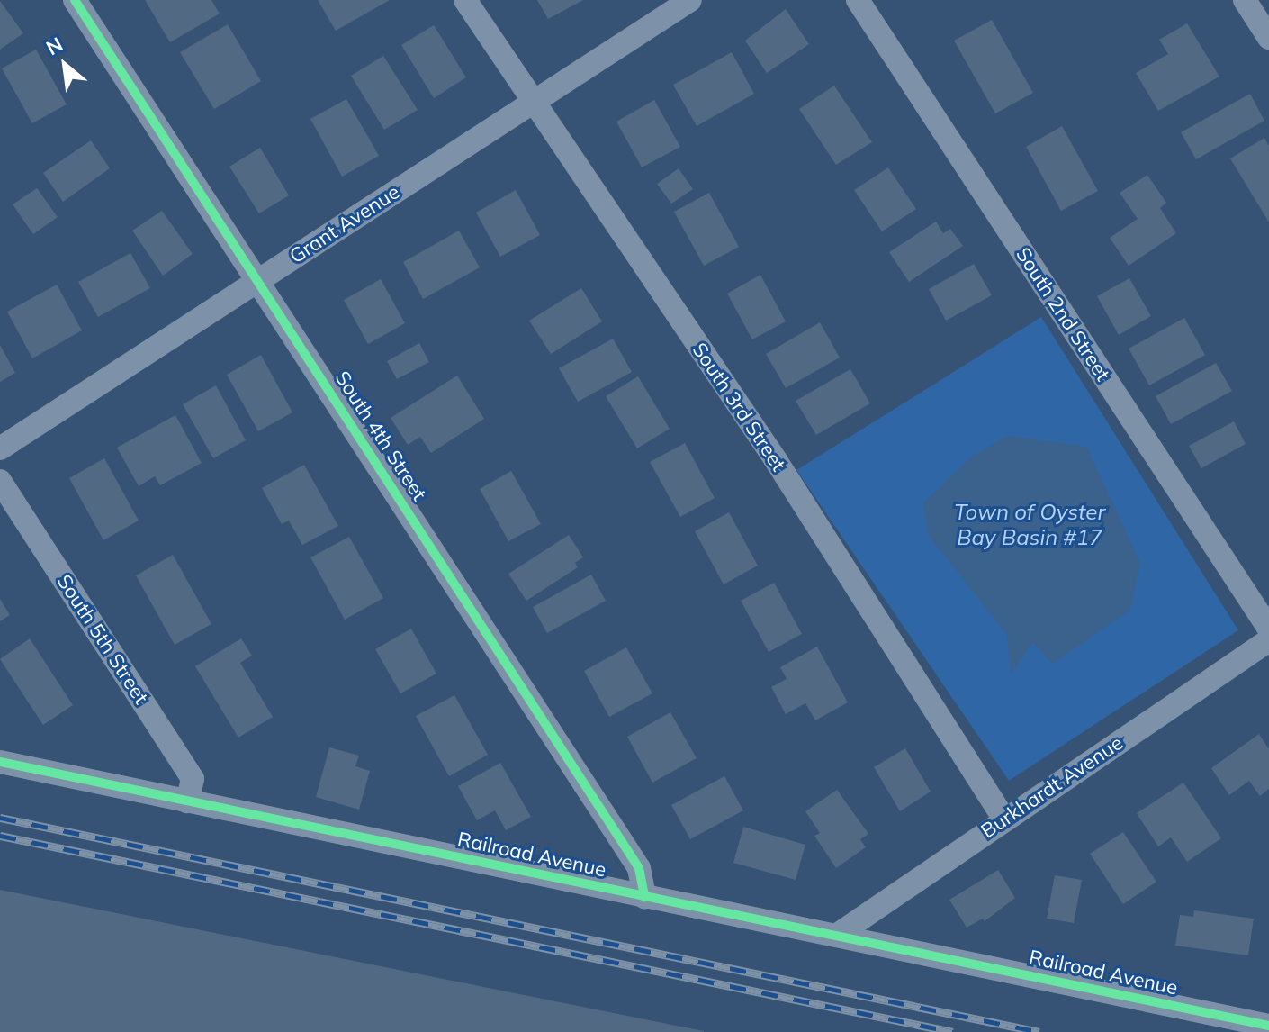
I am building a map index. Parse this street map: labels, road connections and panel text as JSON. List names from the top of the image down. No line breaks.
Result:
{"streets":{"street":["Grant Avenue","South 2nd Street","South 3rd Street","South 4th Street","South 5th Street","Burkhardt Avenue","Railroad Avenue"]},"crossings":[["Grant Avenue","South 3rd Street"],["Grant Avenue","South 4th Street"],["South 3rd Street","Burkhardt Avenue"],["South 4th Street","Railroad Avenue"],["South 5th Street","Railroad Avenue"],["Burkhardt Avenue","Railroad Avenue"]],"water":["Town of Oyster Bay Basin #17"],"north":"top left"}
